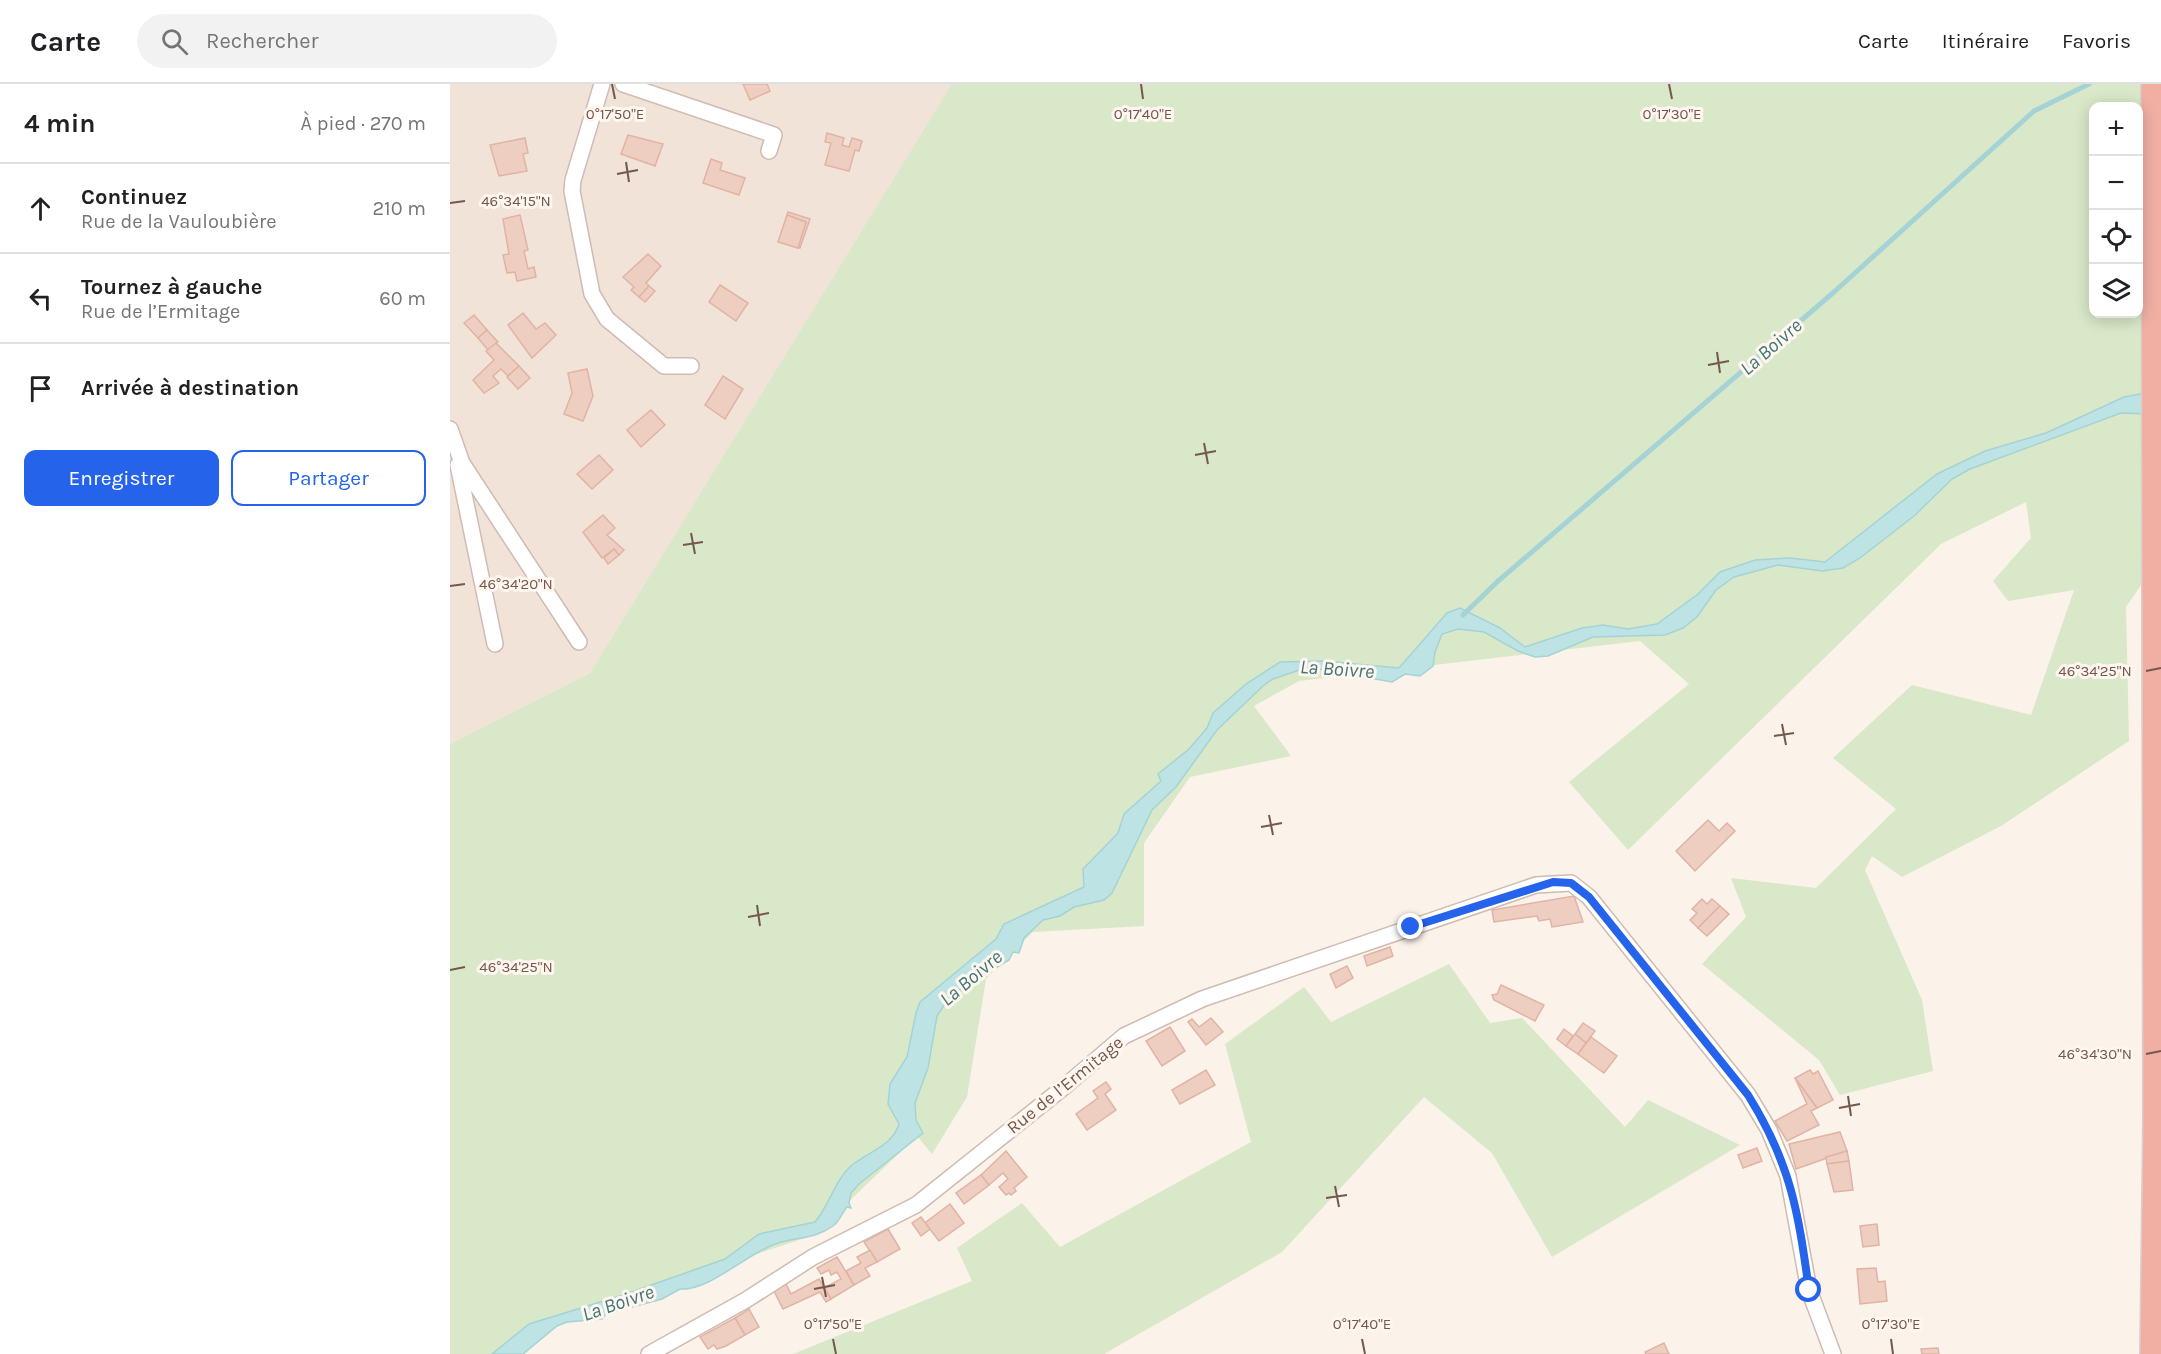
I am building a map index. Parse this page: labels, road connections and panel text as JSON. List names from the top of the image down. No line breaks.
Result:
{"streets":{"street":["Rue de l’Ermitage"]},"water":["La Boivre"],"page":{"header":"Carte","search":"Rechercher","nav":["Carte","Itinéraire","Favoris"],"heading":["4 min","À pied · 270 m"],"map_buttons":["+","−"],"list":[["Continuez","Rue de la Vauloubière","210 m"],["Tournez à gauche","Rue de l’Ermitage","60 m"],"Arrivée à destination"],"buttons":["Enregistrer","Partager"]},"coordinates":["0°17'50\"E","0°17'40\"E","0°17'30\"E","46°34'15\"N","46°34'20\"N","46°34'25\"N","46°34'30\"N"]}
